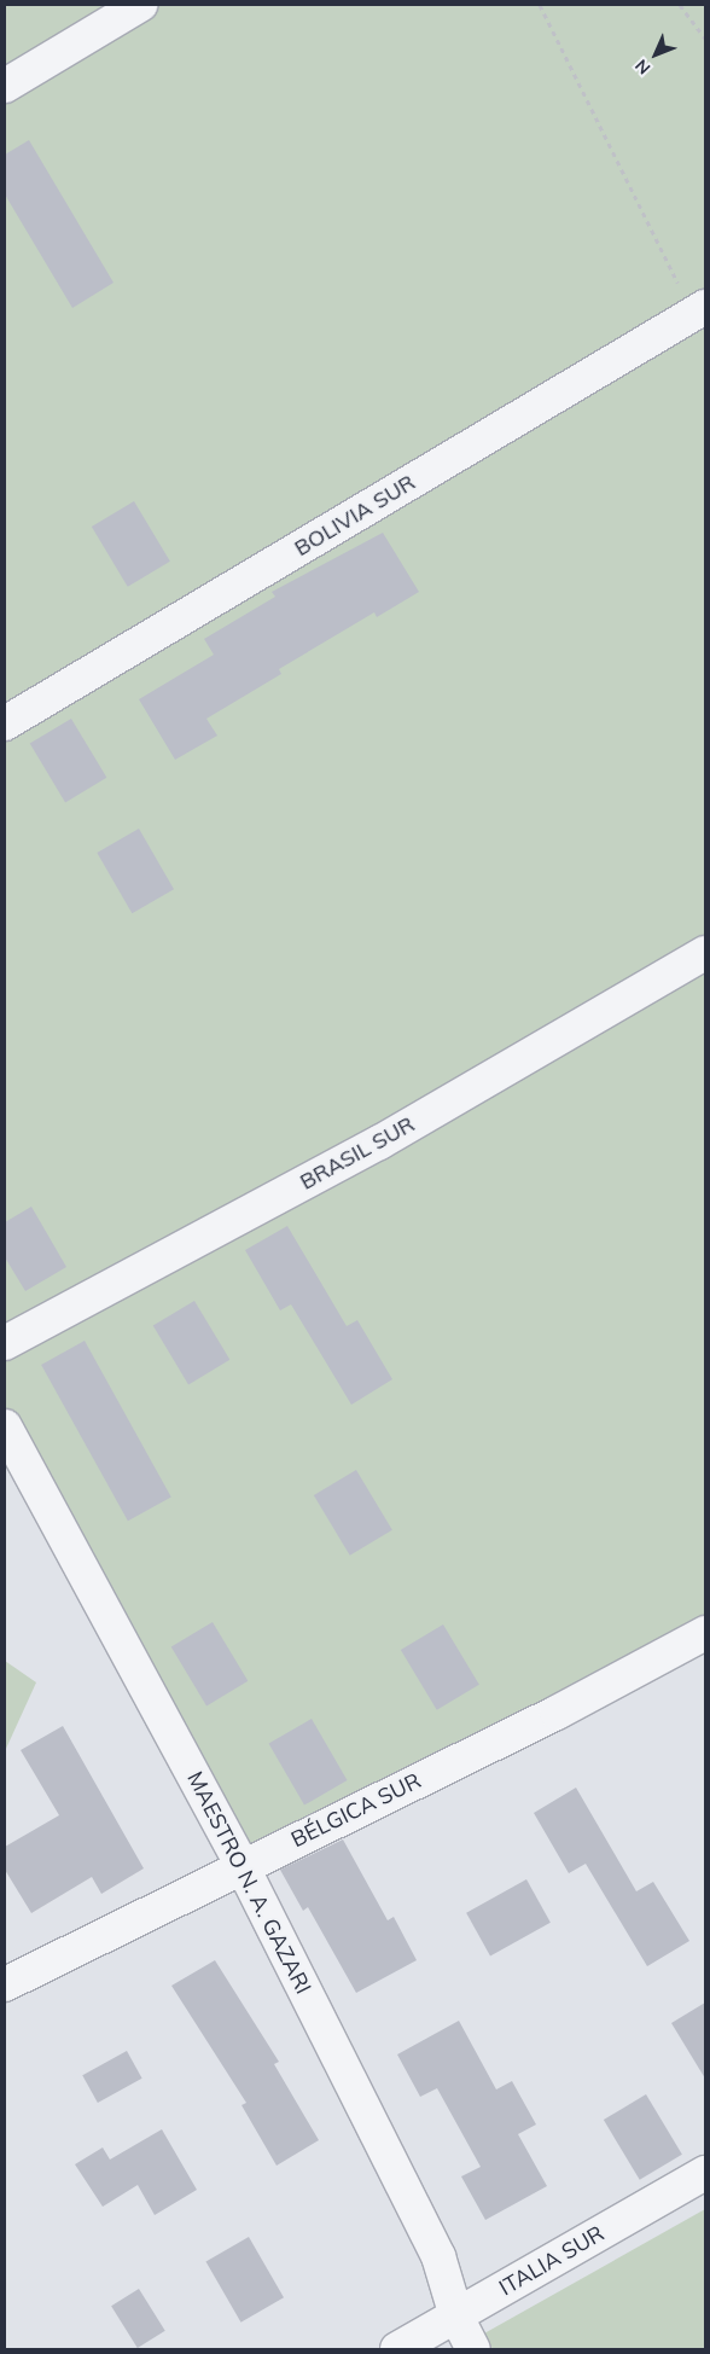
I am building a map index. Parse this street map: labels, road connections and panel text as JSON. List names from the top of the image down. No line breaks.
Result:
{"streets":{"street":["BOLIVIA SUR","BRASIL SUR","BÉLGICA SUR","MAESTRO N. A. GAZARI","ITALIA SUR"]},"crossings":[["BÉLGICA SUR","MAESTRO N. A. GAZARI"],["MAESTRO N. A. GAZARI","ITALIA SUR"]],"north":"bottom left"}
